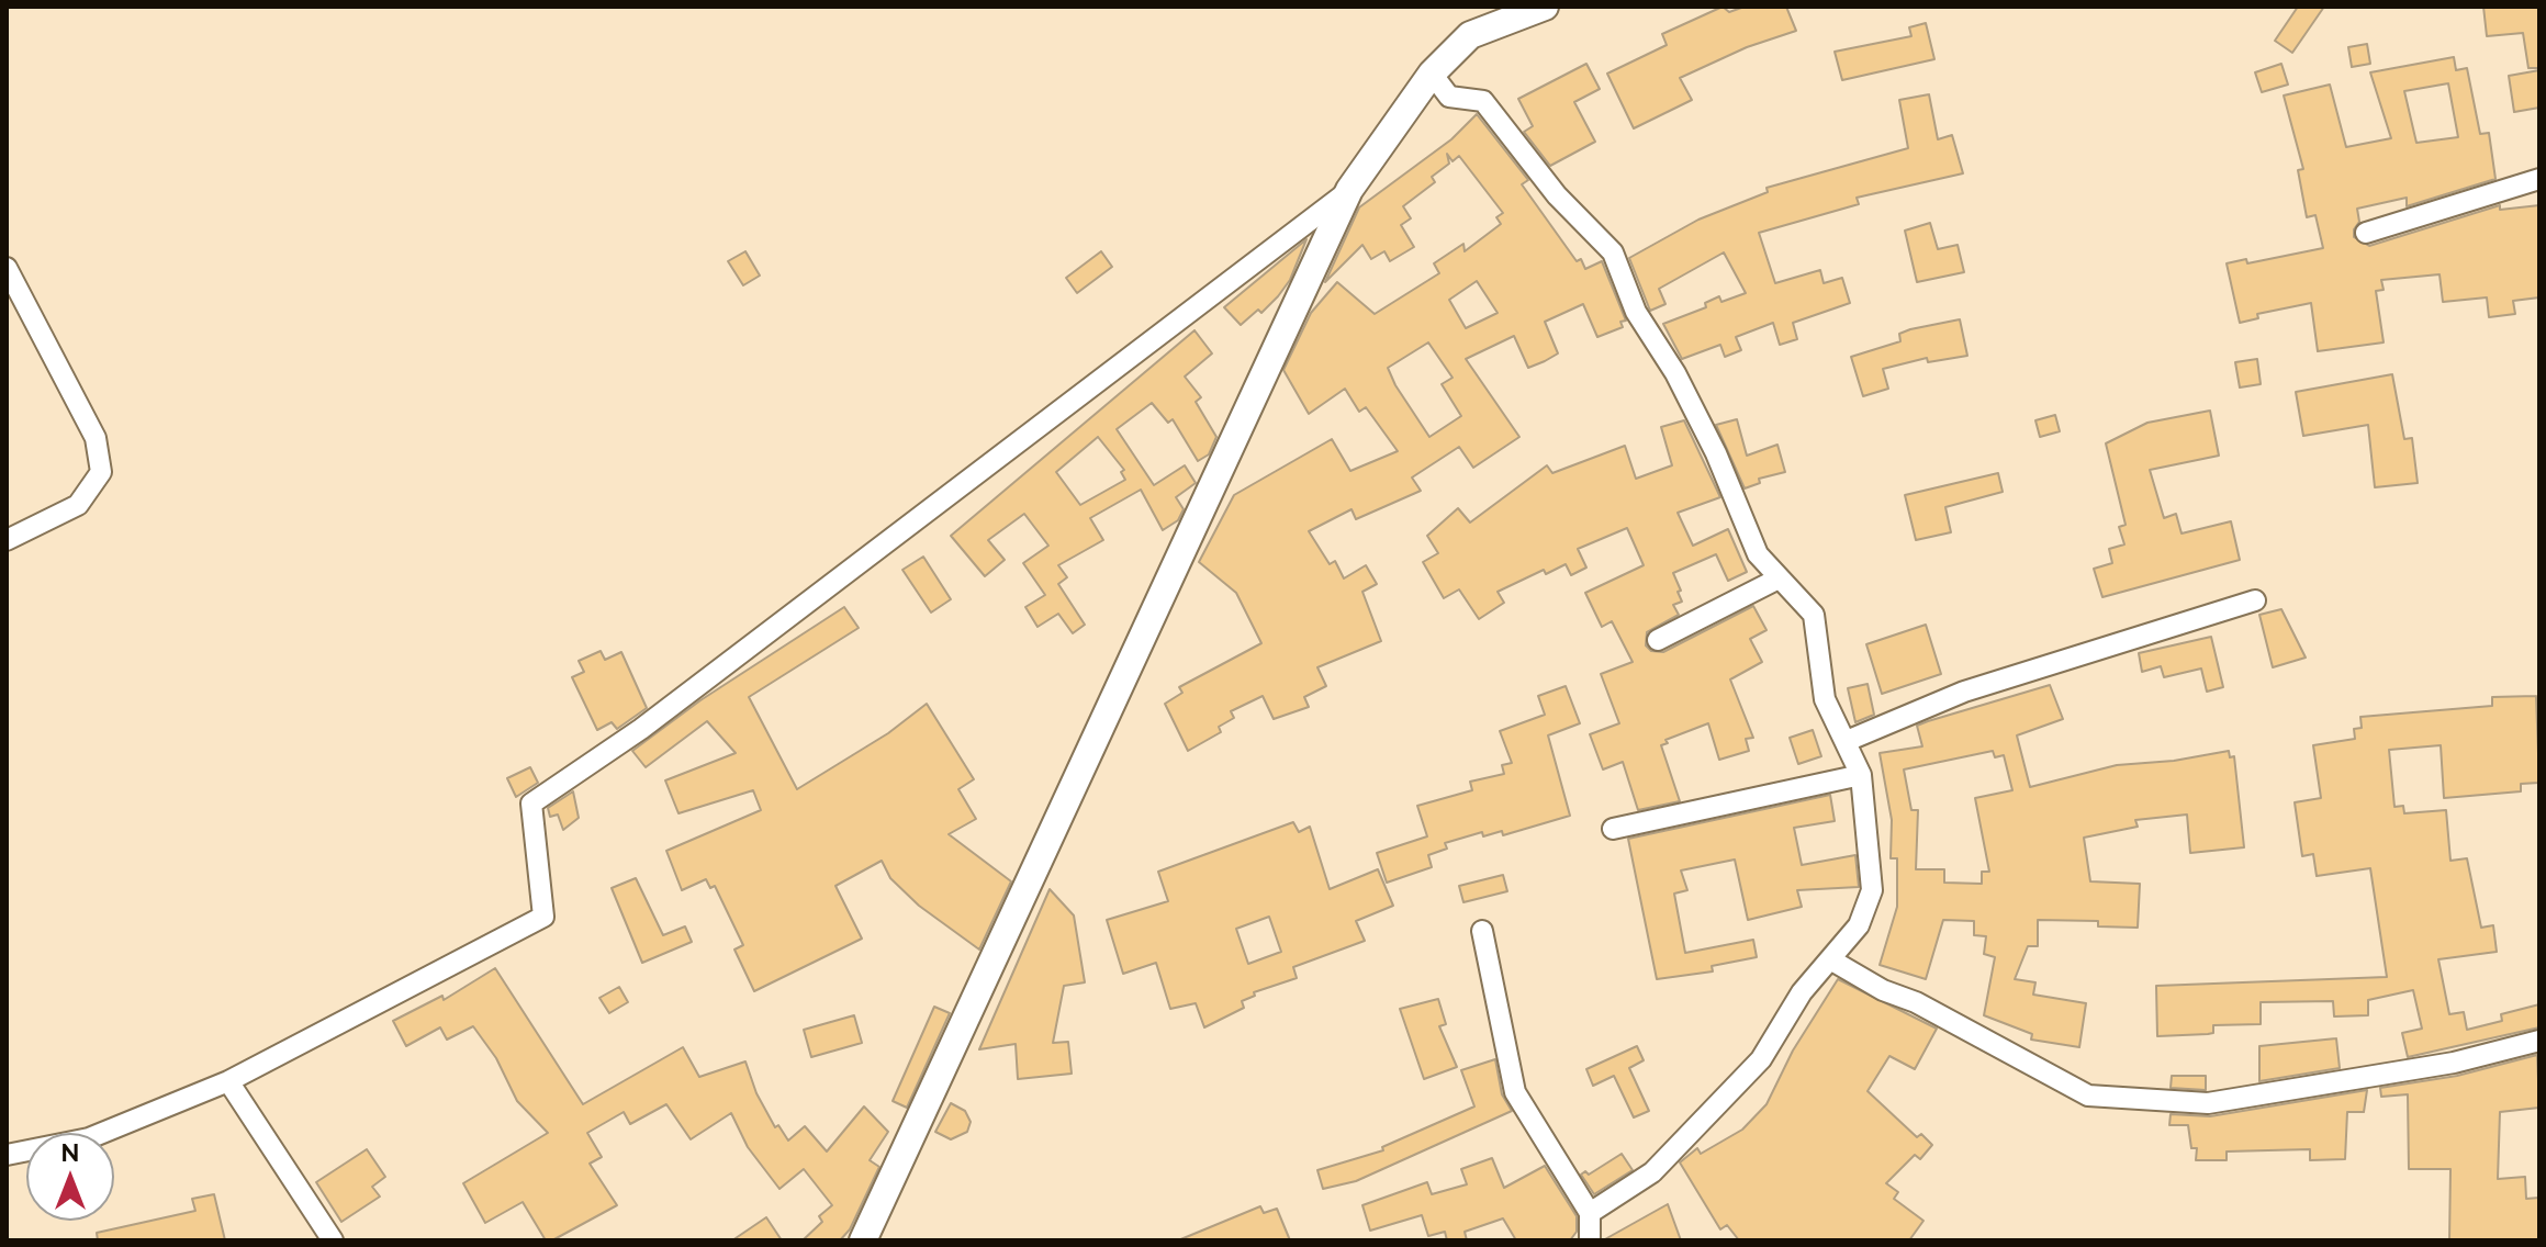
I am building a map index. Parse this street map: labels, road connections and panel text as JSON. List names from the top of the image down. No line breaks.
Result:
{"north":"top"}
